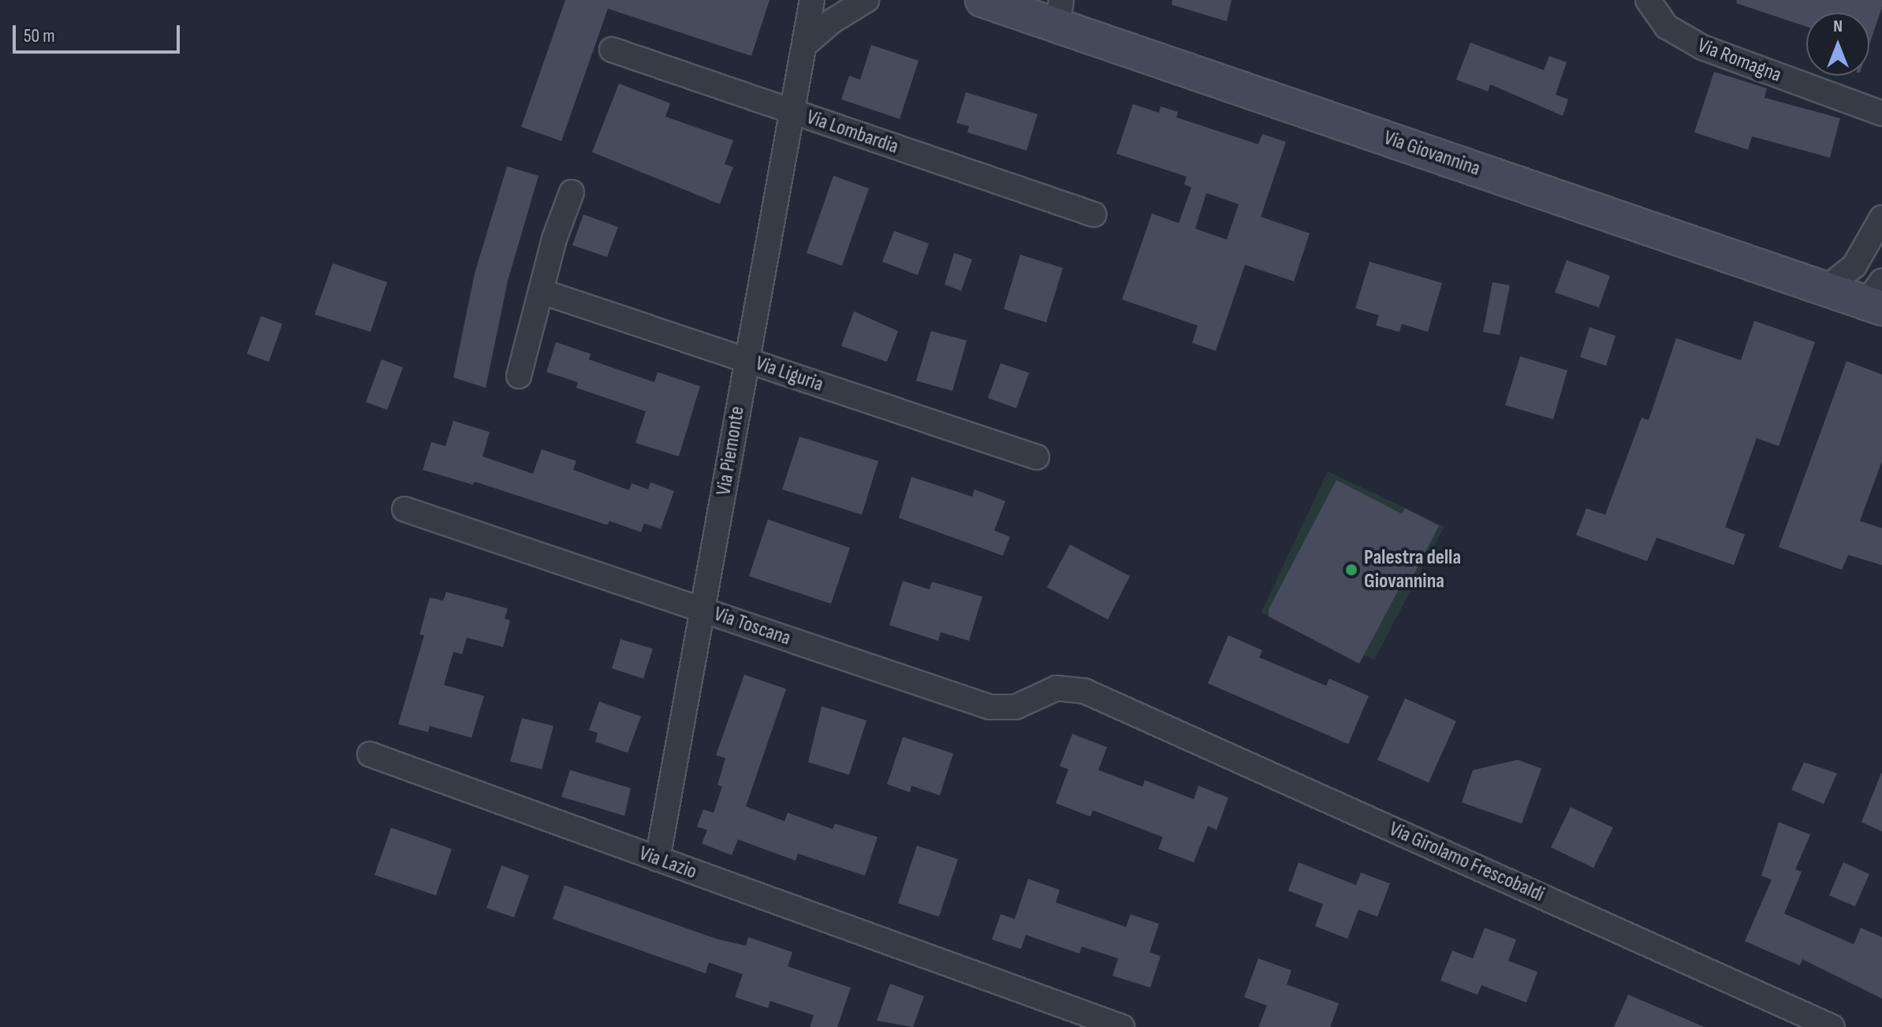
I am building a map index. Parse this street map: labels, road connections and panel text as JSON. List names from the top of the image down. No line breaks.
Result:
{"streets":{"street":["Via Romagna","Via Lombardia","Via Giovannina","Via Liguria","Via Piemonte","Via Toscana","Via Girolamo Frescobaldi","Via Lazio"]},"crossings":[["Via Lombardia","Via Piemonte"],["Via Liguria","Via Piemonte"],["Via Piemonte","Via Toscana"],["Via Piemonte","Via Lazio"],["Via Toscana","Via Girolamo Frescobaldi"]],"places":["Palestra della Giovannina"],"scale_bar":"50 m","north":"top"}
